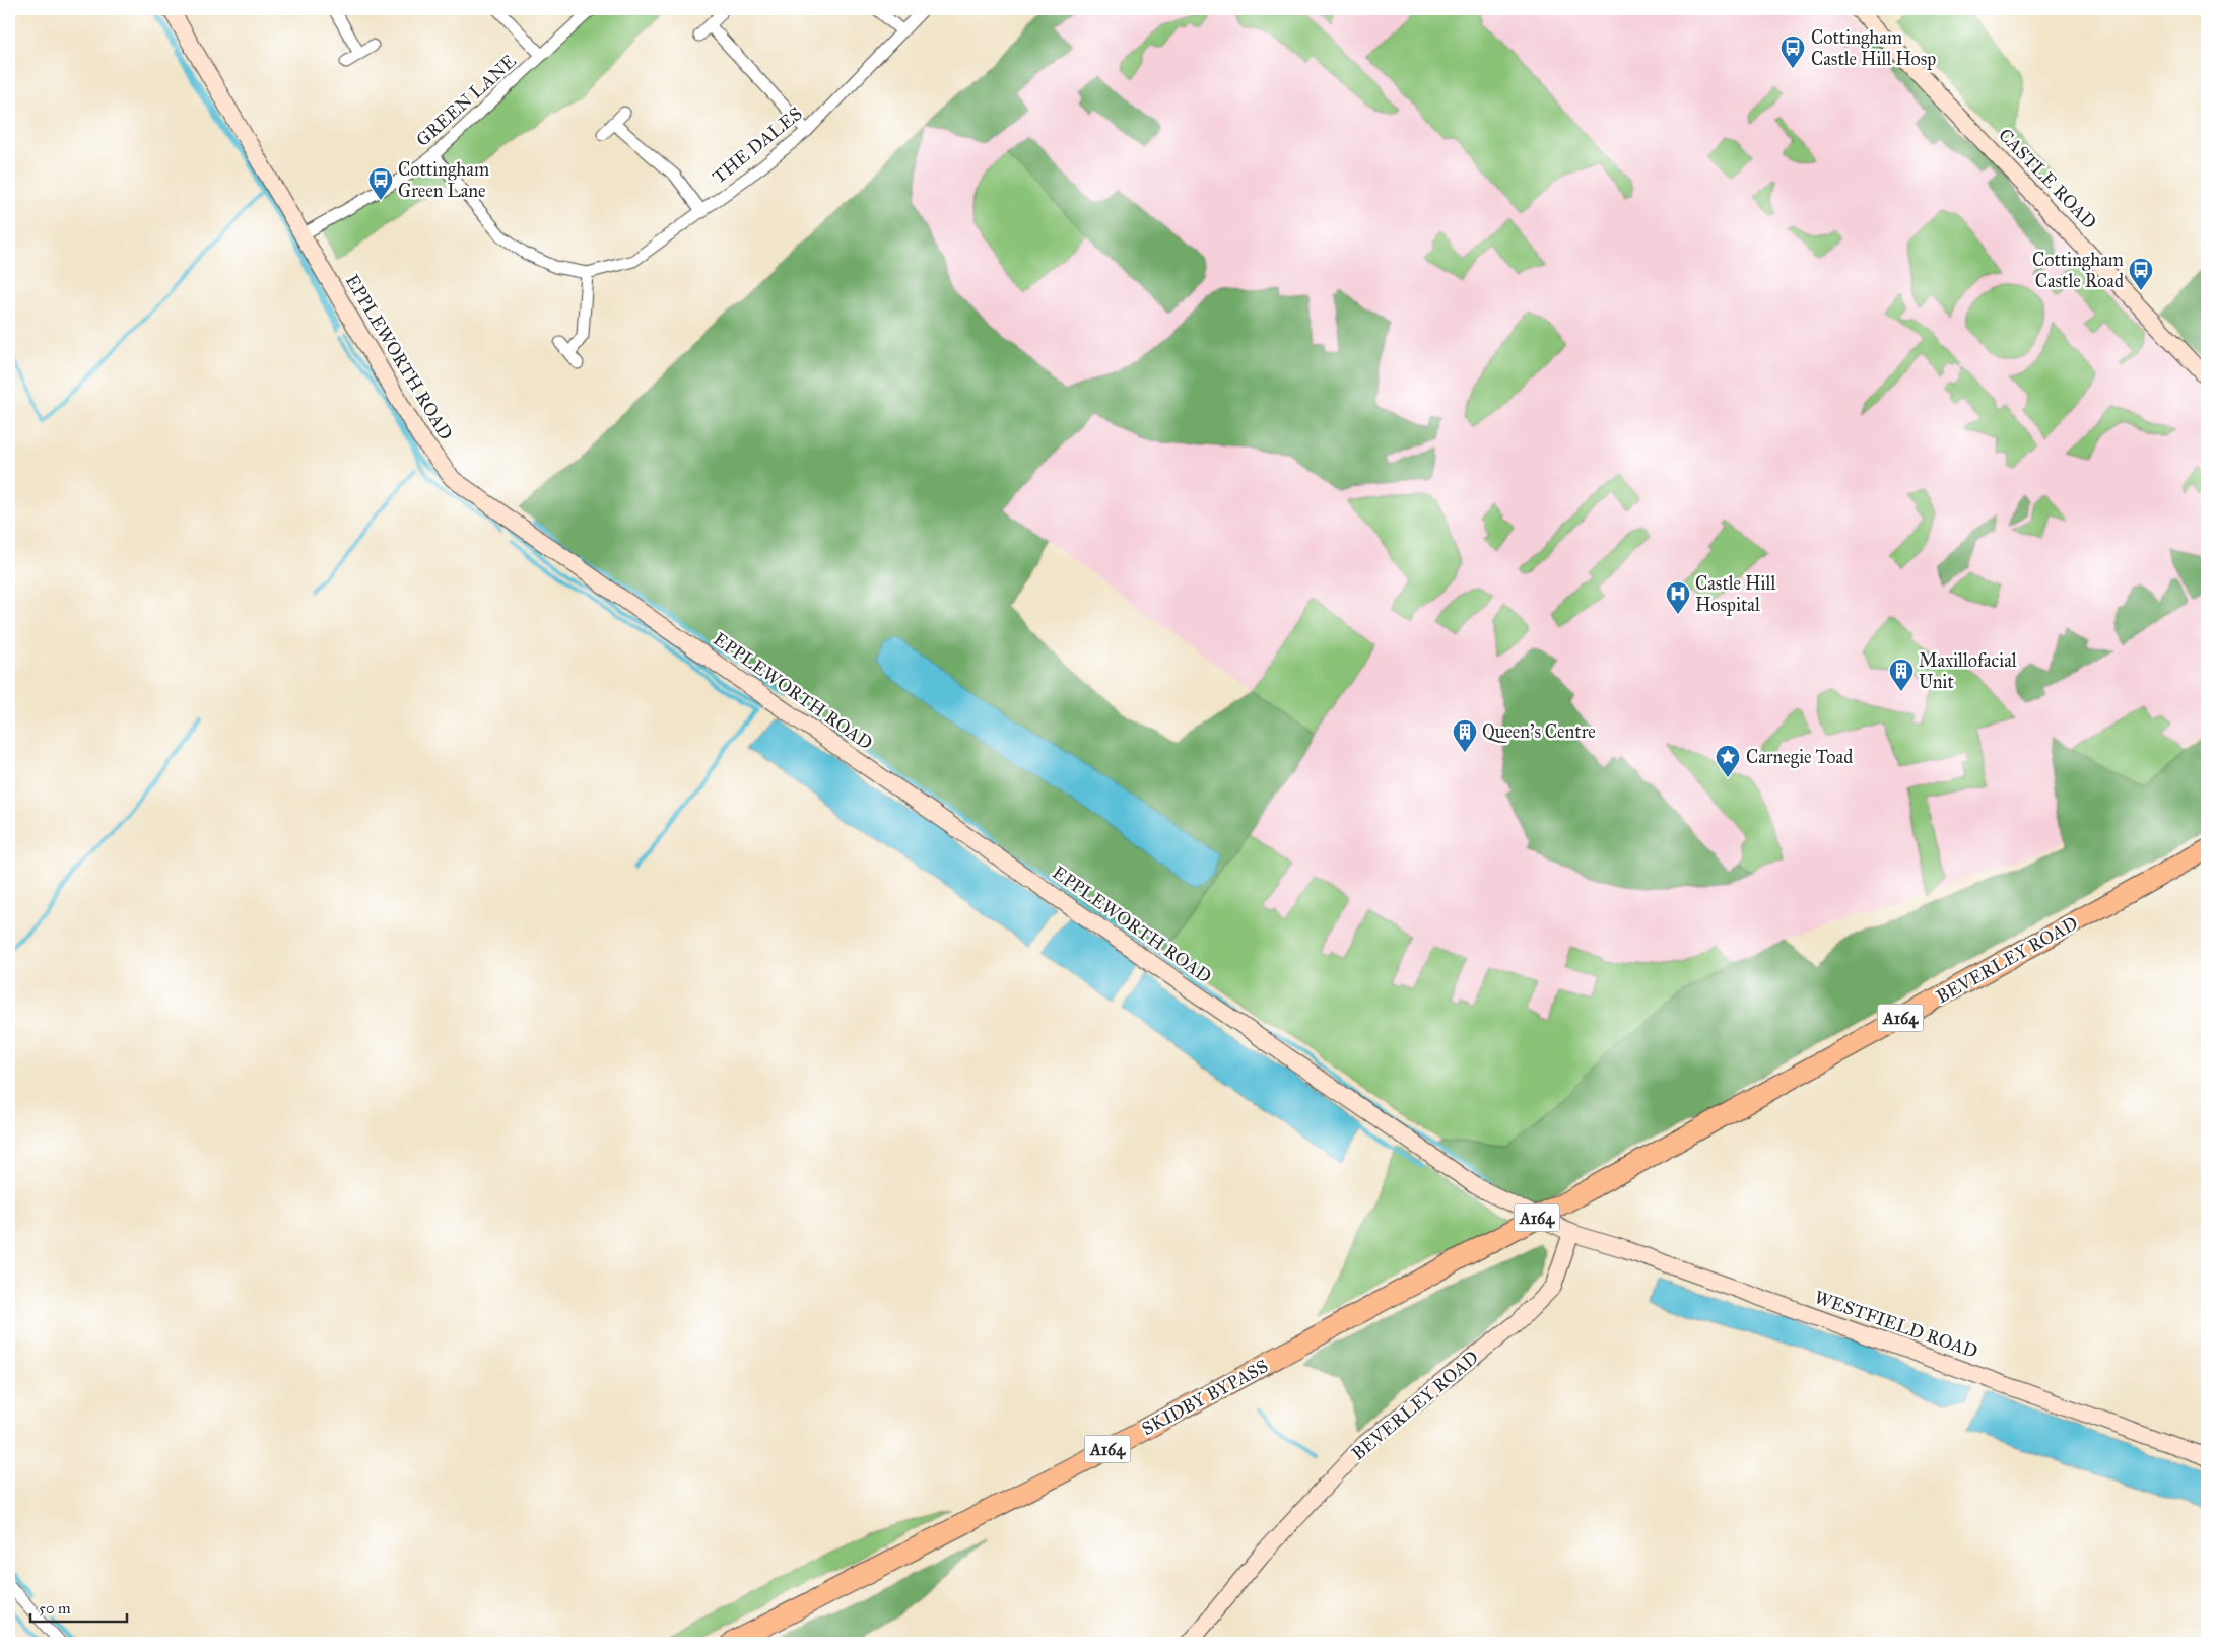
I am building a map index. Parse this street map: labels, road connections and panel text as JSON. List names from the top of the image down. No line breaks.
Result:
{"streets":{"highway":["BEVERLEY ROAD","A164","SKIDBY BYPASS"],"street":["GREEN LANE","THE DALES","CASTLE ROAD","EPPLEWORTH ROAD","WESTFIELD ROAD"]},"crossings":[["GREEN LANE","THE DALES"],["GREEN LANE","EPPLEWORTH ROAD"],["EPPLEWORTH ROAD","BEVERLEY ROAD"],["EPPLEWORTH ROAD","WESTFIELD ROAD"],["BEVERLEY ROAD","WESTFIELD ROAD"],["BEVERLEY ROAD","SKIDBY BYPASS"]],"places":{"bus stop":["Cottingham Castle Hill Hosp","Cottingham Green Lane","Cottingham Castle Road"],"hospital":["Castle Hill Hospital"],"building":["Maxillofacial Unit","Queen's Centre"],"place":["Carnegie Toad"]},"scale_bar":"50 m"}
